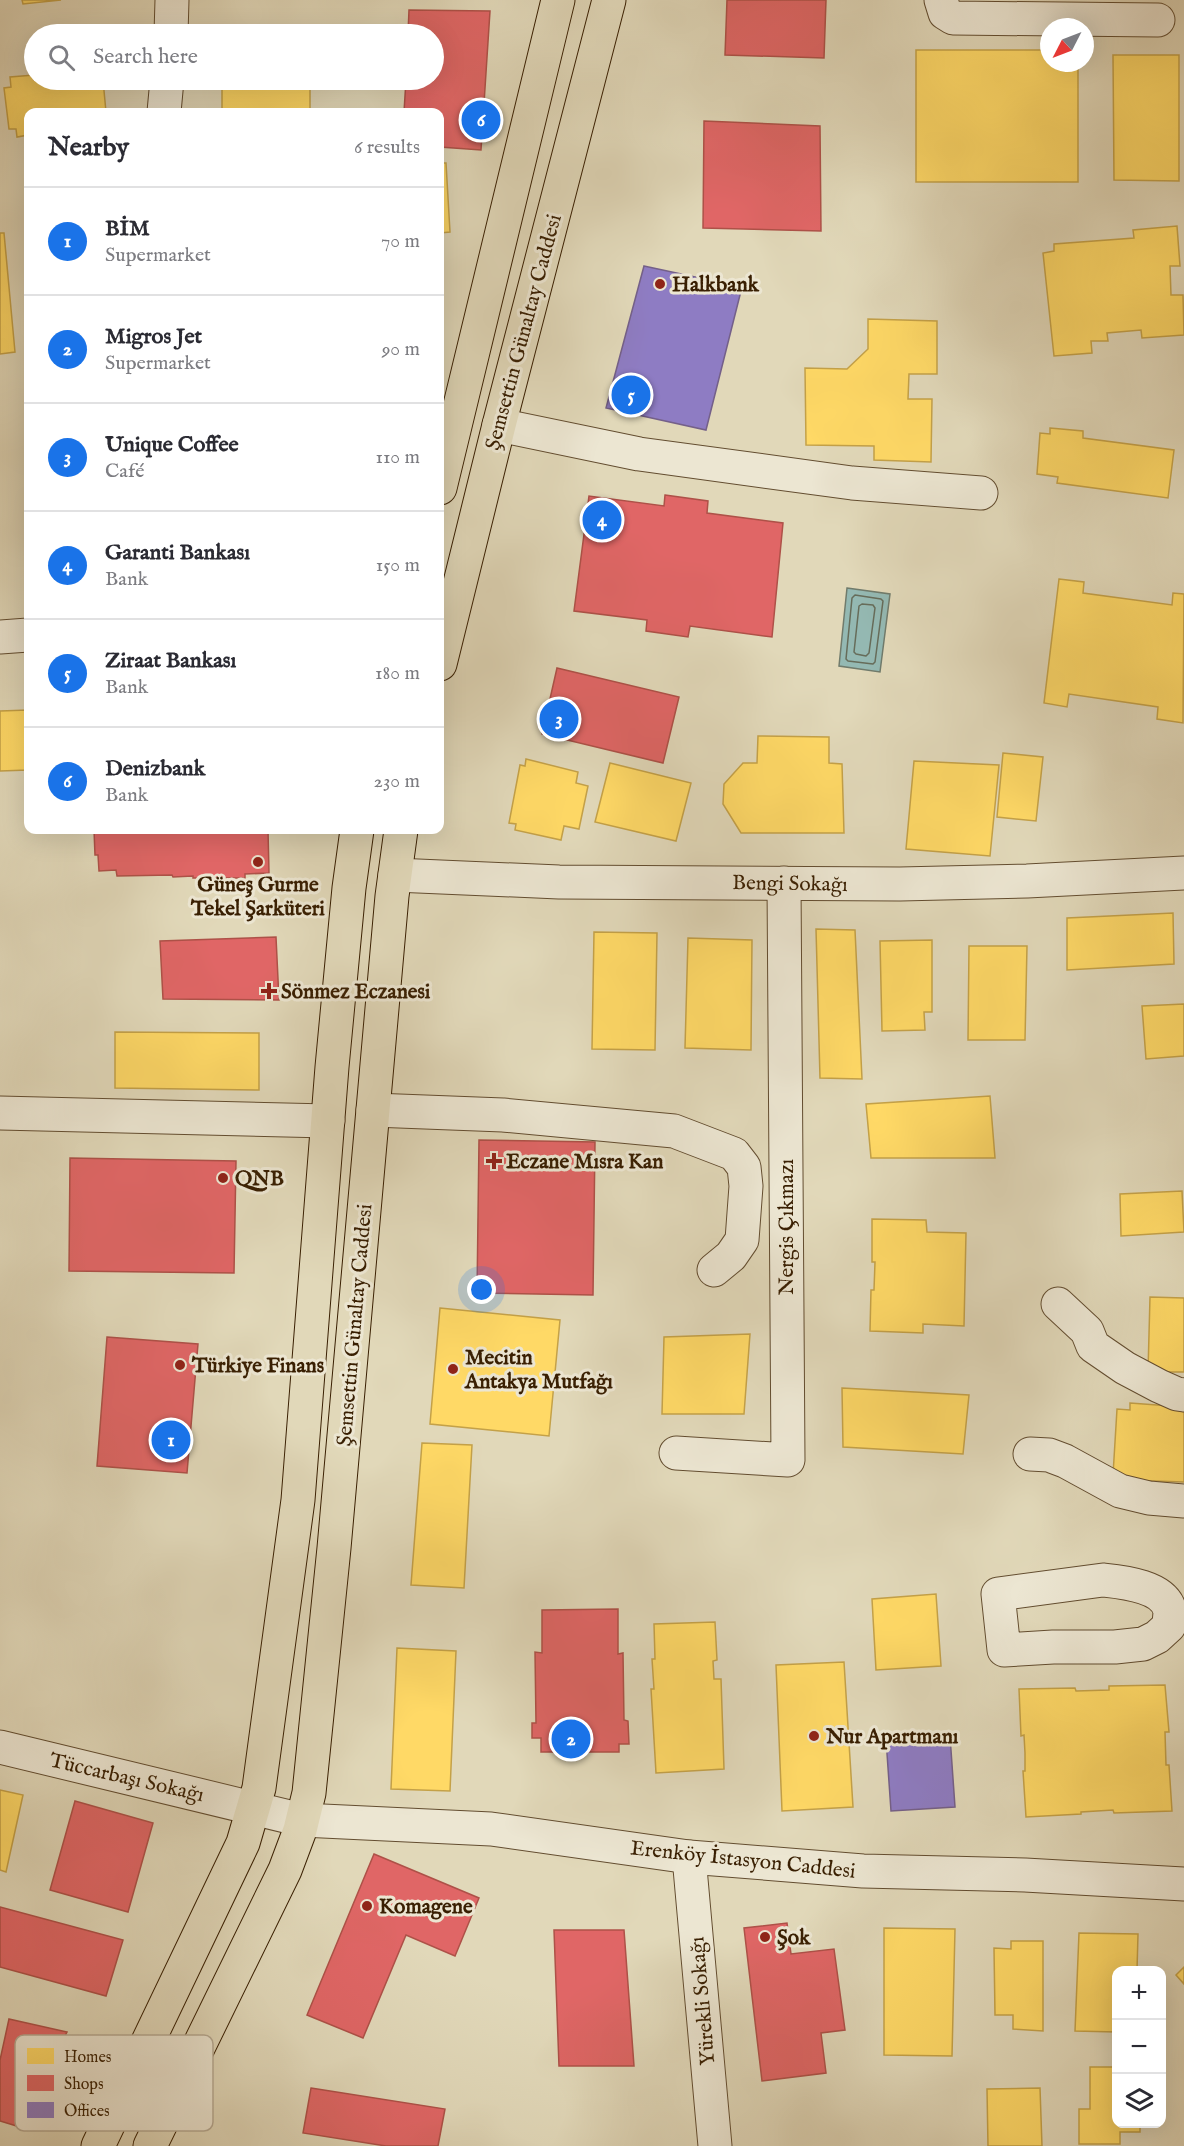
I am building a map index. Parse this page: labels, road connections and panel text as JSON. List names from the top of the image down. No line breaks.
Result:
{"streets":{"main road":["Şemsettin Günaltay Caddesi"],"street":["Bengi Sokağı","Nergis Çıkmazı","Tüccarbaşı Sokağı","Erenköy İstasyon Caddesi","Yürekli Sokağı"]},"crossings":[["Şemsettin Günaltay Caddesi","Bengi Sokağı"],["Şemsettin Günaltay Caddesi","Tüccarbaşı Sokağı"],["Şemsettin Günaltay Caddesi","Erenköy İstasyon Caddesi"],["Bengi Sokağı","Nergis Çıkmazı"],["Erenköy İstasyon Caddesi","Yürekli Sokağı"]],"places":{"other":["Halkbank","Güneş Gurme Tekel Şarküteri","QNB","Türkiye Finans","Mecitin Antakya Mutfağı","Nur Apartmanı","Komagene","Şok"],"health":["Sönmez Eczanesi","Eczane Mısra Kan"]},"legend":["Homes","Shops","Offices"],"north":"bottom left","page":{"search":"Search here","pins":["6","5","4","3","1","2"],"heading":["Nearby","6 results"],"list":[{"mark":"1","name":"BİM","note":"Supermarket","value":"70 m"},{"mark":"2","name":"Migros Jet","note":"Supermarket","value":"90 m"},{"mark":"3","name":"Unique Coffee","note":"Café","value":"110 m"},{"mark":"4","name":"Garanti Bankası","note":"Bank","value":"150 m"},{"mark":"5","name":"Ziraat Bankası","note":"Bank","value":"180 m"},{"mark":"6","name":"Denizbank","note":"Bank","value":"230 m"}],"map_buttons":["+","−"]}}
